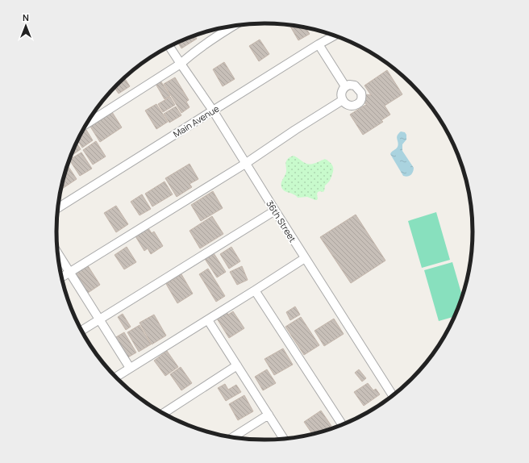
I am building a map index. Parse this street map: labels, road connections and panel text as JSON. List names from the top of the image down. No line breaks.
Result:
{"streets":{"street":["Main Avenue","36th Street"]},"crossings":[["Main Avenue","36th Street"]],"north":"top"}
